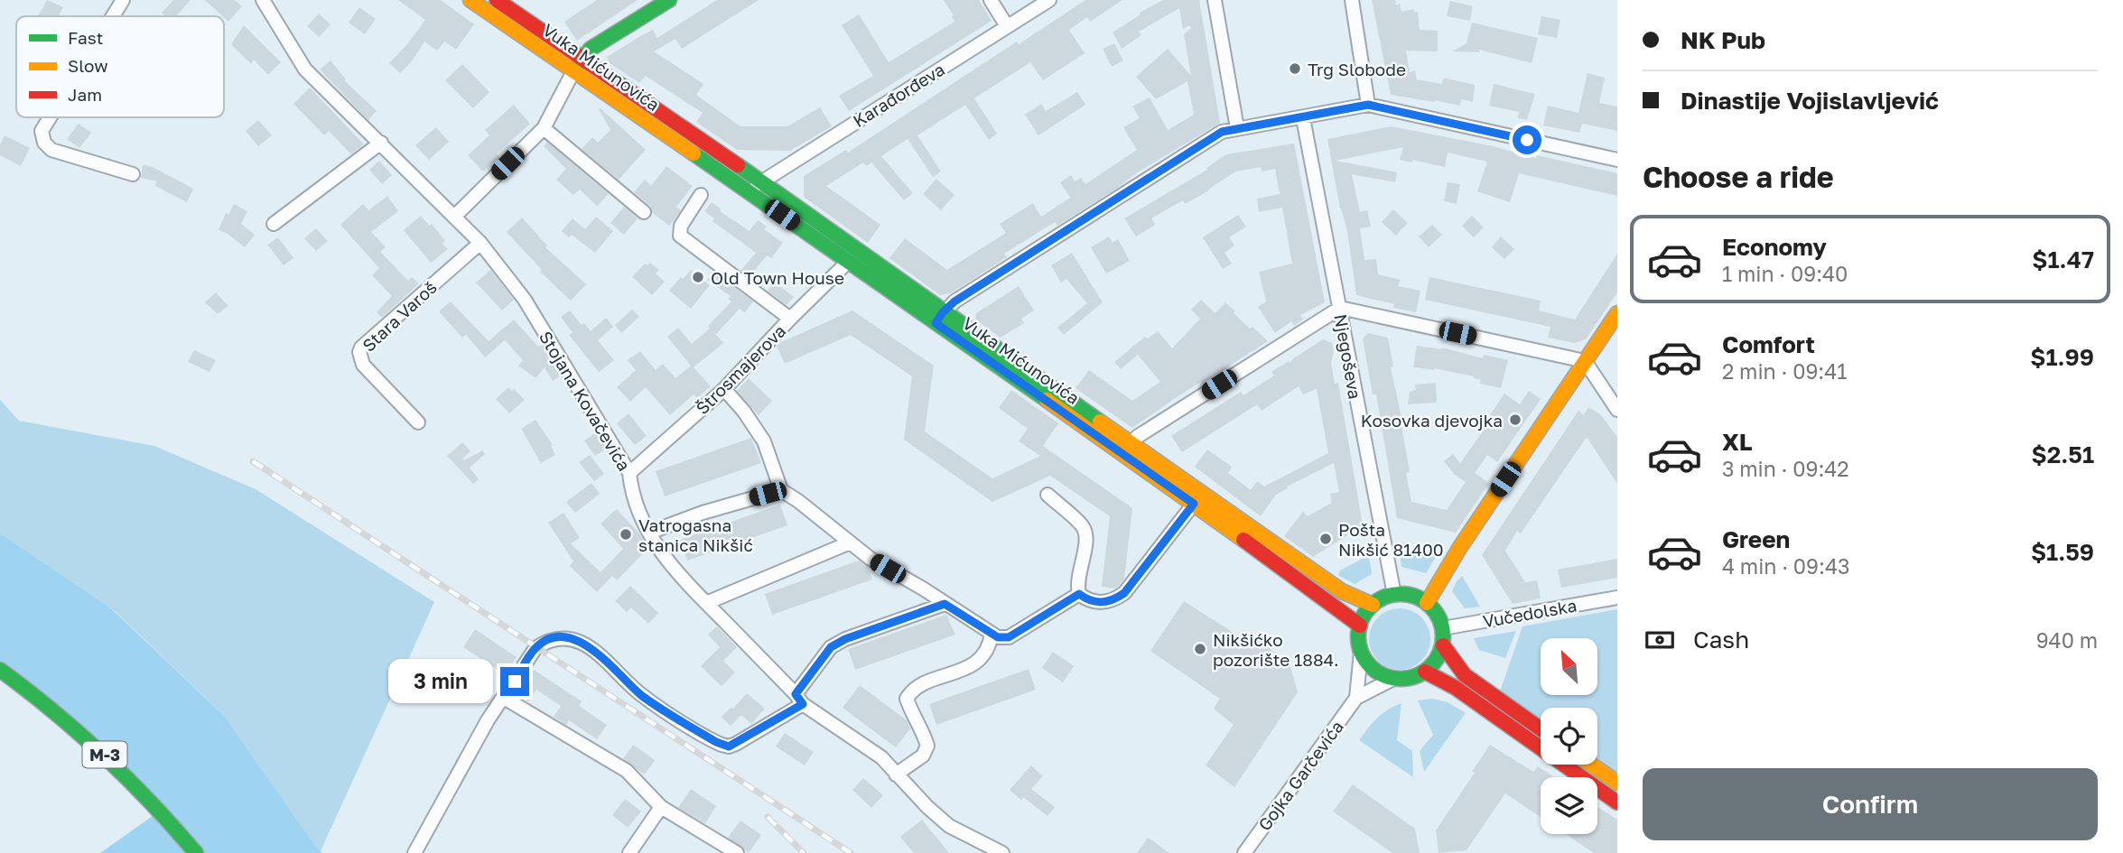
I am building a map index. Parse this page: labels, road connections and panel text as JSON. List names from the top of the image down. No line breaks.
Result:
{"streets":{"main road":["Vuka Mićunovića","M-3"],"street":["Karađorđeva","Stara Varoš","Njegoševa","Štrosmajerova","Stojana Kovačevića","Vučedolska","Gojka Garčevića"]},"crossings":[["Vuka Mićunovića","Karađorđeva"],["Vuka Mićunovića","Njegoševa"],["Vuka Mićunovića","Štrosmajerova"],["Vuka Mićunovića","Vučedolska"],["Stara Varoš","Stojana Kovačevića"],["Njegoševa","Vučedolska"],["Štrosmajerova","Stojana Kovačevića"]],"places":["Trg Slobode","Old Town House","Kosovka djevojka","Vatrogasna stanica Nikšić","Pošta Nikšić 81400","Nikšićko pozorište 1884."],"legend":["Fast","Slow","Jam"],"north":"top left","page":{"banner":["NK Pub","Dinastije Vojislavljević"],"heading":"Choose a ride","list":[{"name":"Economy","note":"1 min · 09:40","value":"$1.47"},{"name":"Comfort","note":"2 min · 09:41","value":"$1.99"},{"name":"XL","note":"3 min · 09:42","value":"$2.51"},{"name":"Green","note":"4 min · 09:43","value":"$1.59"}],"pay":["Cash","940 m"],"bubble":"3 min","buttons":"Confirm"}}
